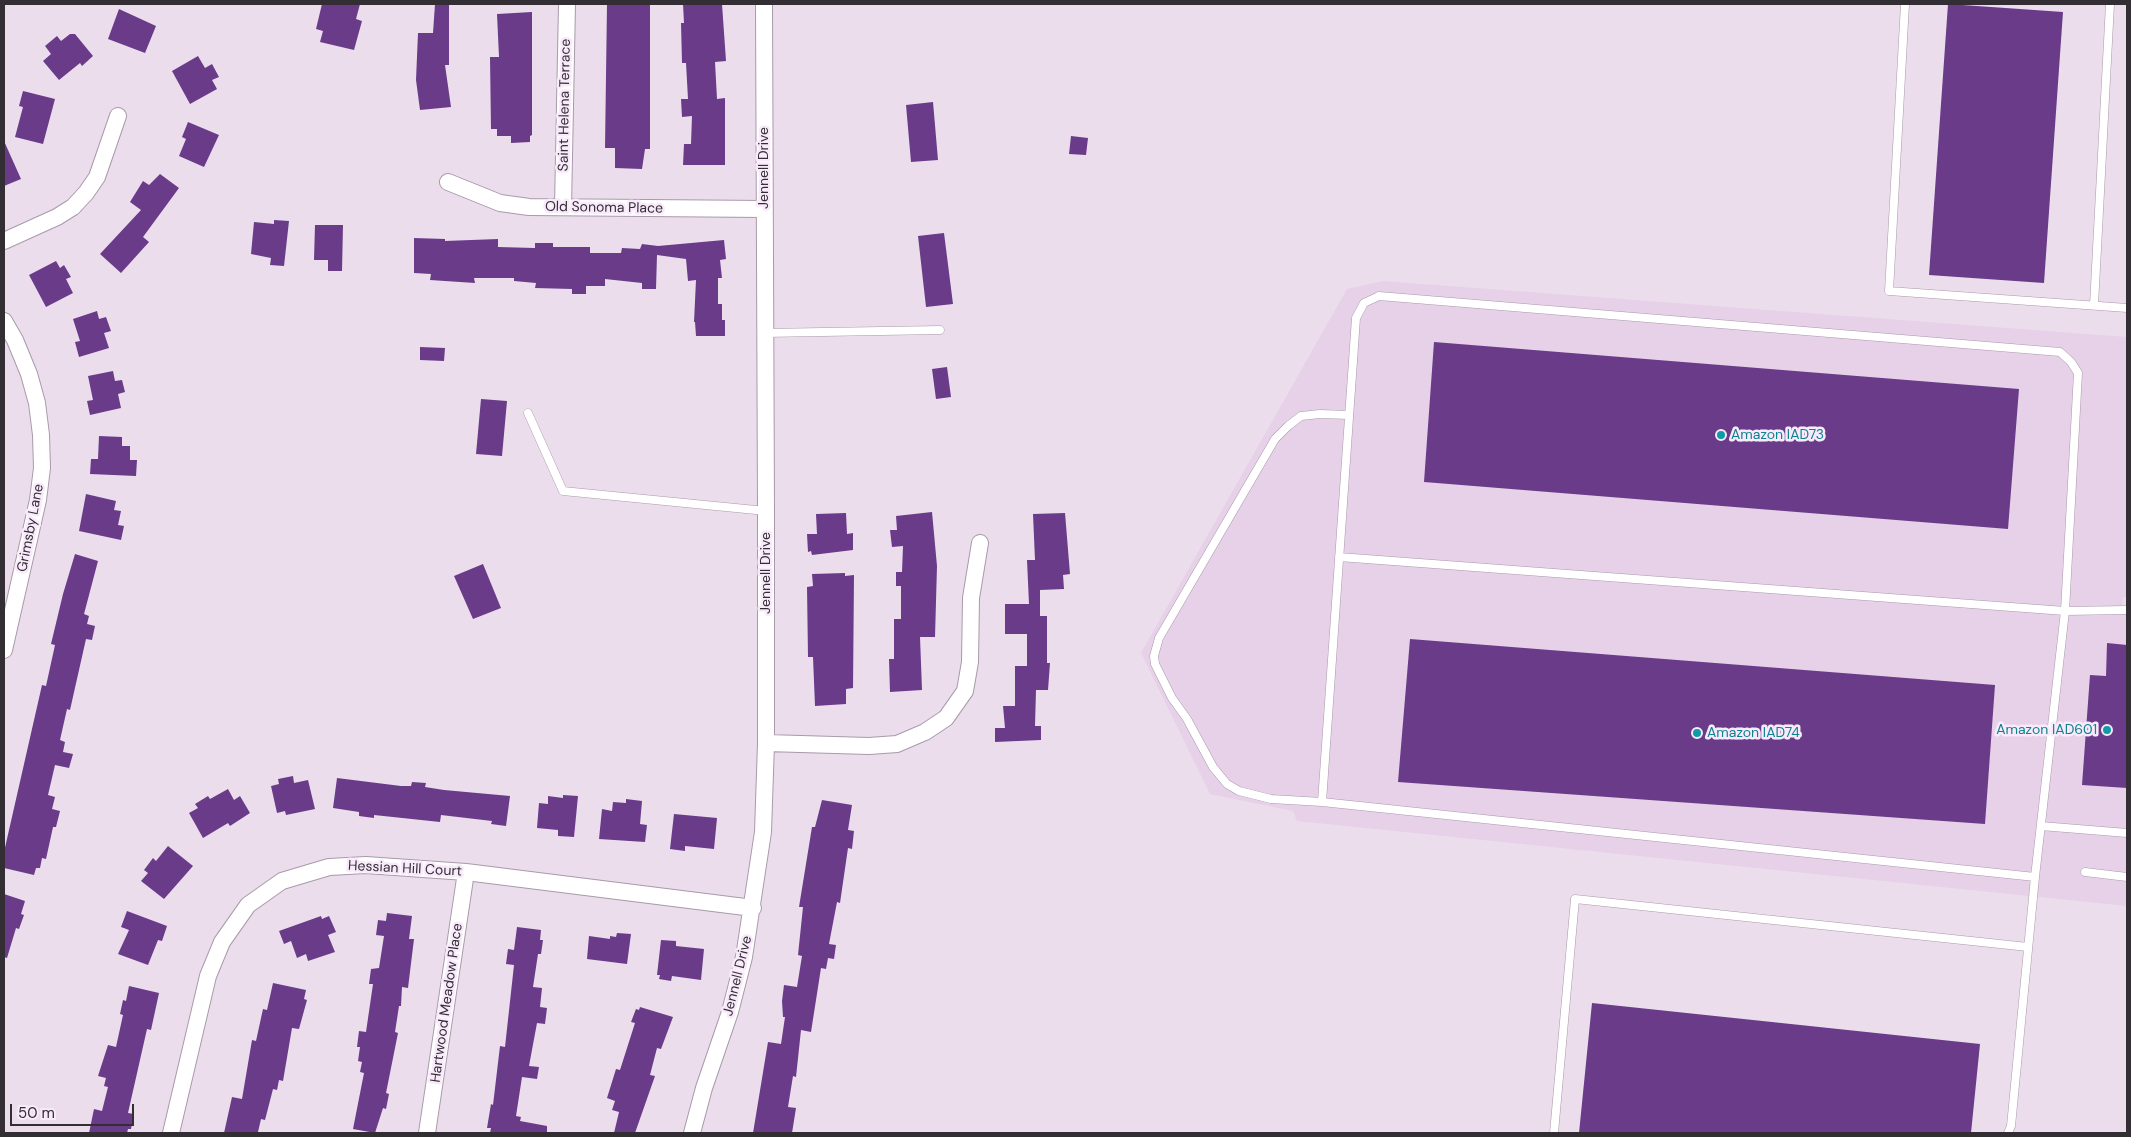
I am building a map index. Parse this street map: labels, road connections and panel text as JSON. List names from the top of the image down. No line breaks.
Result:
{"streets":{"street":["Saint Helena Terrace","Jennell Drive","Old Sonoma Place","Grimsby Lane","Hessian Hill Court","Hartwood Meadow Place"]},"crossings":[["Saint Helena Terrace","Old Sonoma Place"],["Jennell Drive","Old Sonoma Place"],["Jennell Drive","Hessian Hill Court"],["Hessian Hill Court","Hartwood Meadow Place"]],"places":["Amazon IAD73","Amazon IAD601","Amazon IAD74"],"scale_bar":"50 m"}
